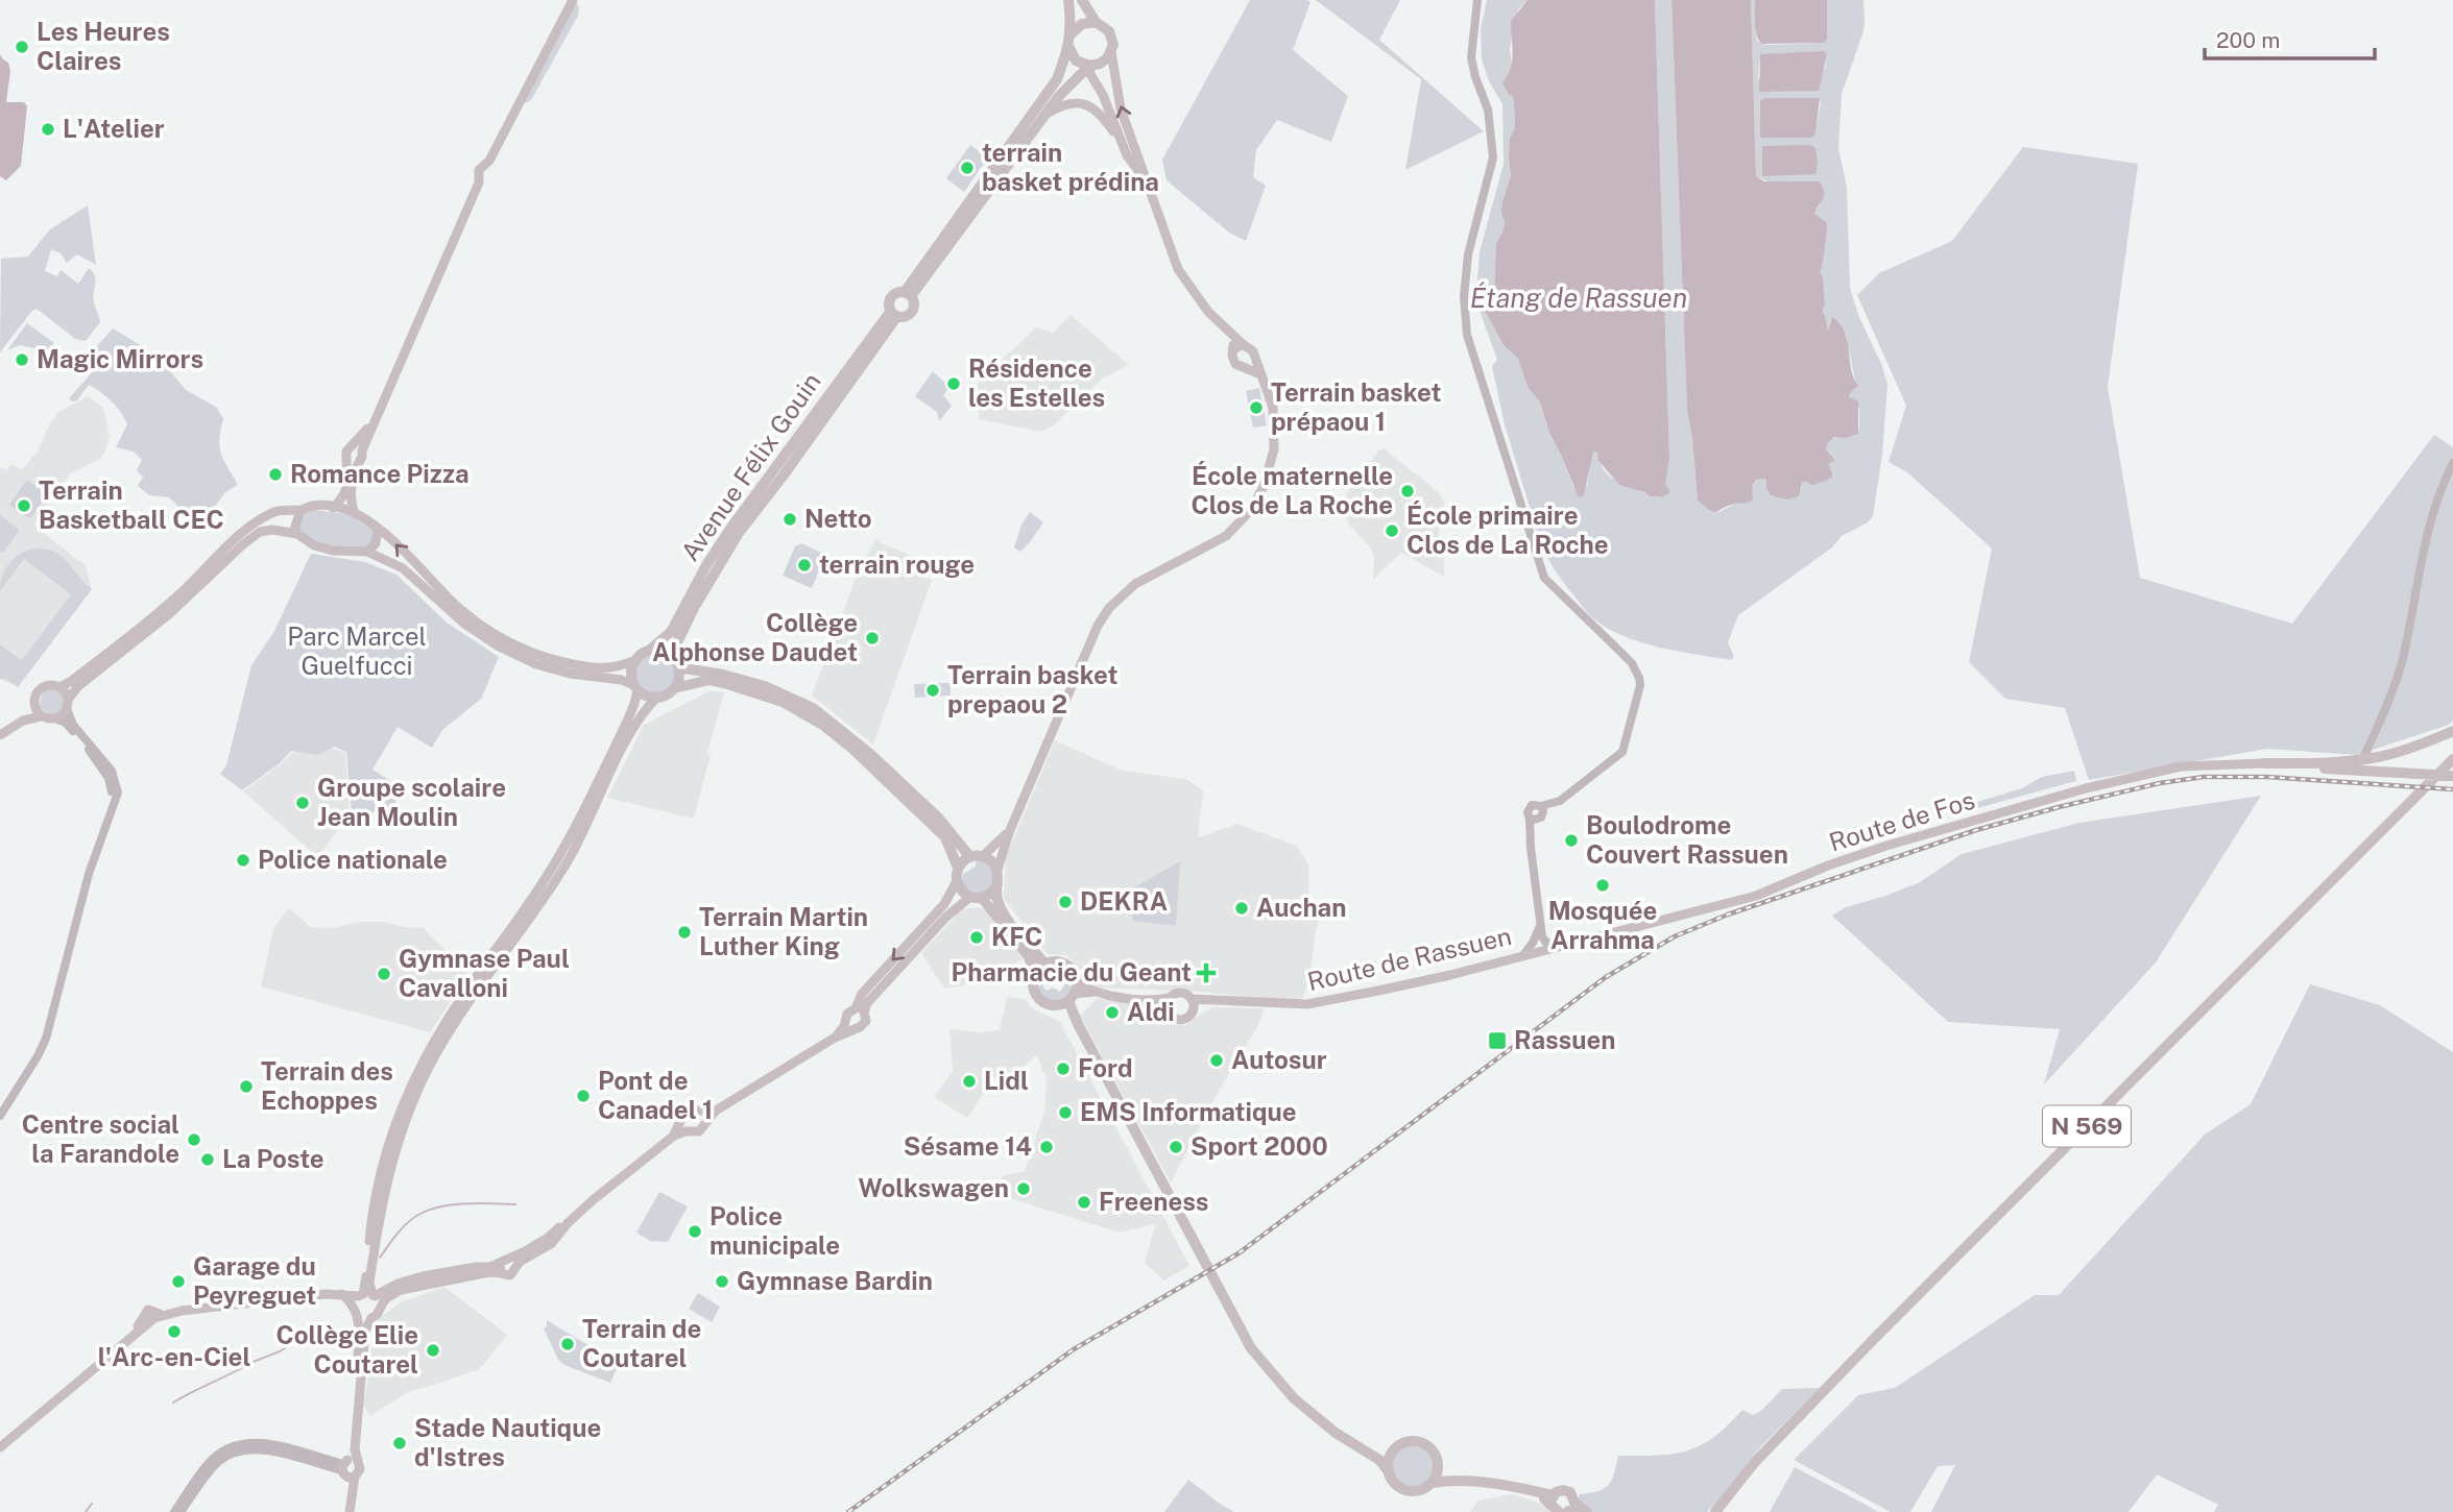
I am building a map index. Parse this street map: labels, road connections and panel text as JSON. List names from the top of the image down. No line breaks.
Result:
{"streets":{"main road":["Avenue Félix Gouin","Route de Fos","Route de Rassuen","N 569"]},"crossings":[["Route de Fos","Route de Rassuen"]],"water":["Étang de Rassuen"],"parks":["Parc Marcel Guelfucci"],"places":{"other":["Les Heures Claires","L'Atelier","terrain basket prédina","Magic Mirrors","Résidence les Estelles","Terrain basket prépaou 1","Romance Pizza","École maternelle Clos de La Roche","Terrain Basketball CEC","Netto","École primaire Clos de La Roche","terrain rouge","Collège Alphonse Daudet","Terrain basket prepaou 2","Groupe scolaire Jean Moulin","Boulodrome Couvert Rassuen","Police nationale","Mosquée Arrahma","DEKRA","Auchan","Terrain Martin Luther King","KFC","Gymnase Paul Cavalloni","Aldi","Autosur","Ford","Lidl","Terrain des Echoppes","Pont de Canadel 1","EMS Informatique","Centre social la Farandole","Sésame 14","Sport 2000","La Poste","Wolkswagen","Freeness","Police municipale","Garage du Peyreguet","Gymnase Bardin","l'Arc-en-Ciel","Terrain de Coutarel","Collège Elie Coutarel","Stade Nautique d'Istres"],"health":["Pharmacie du Geant"],"transit":["Rassuen"]},"scale_bar":"200 m"}
